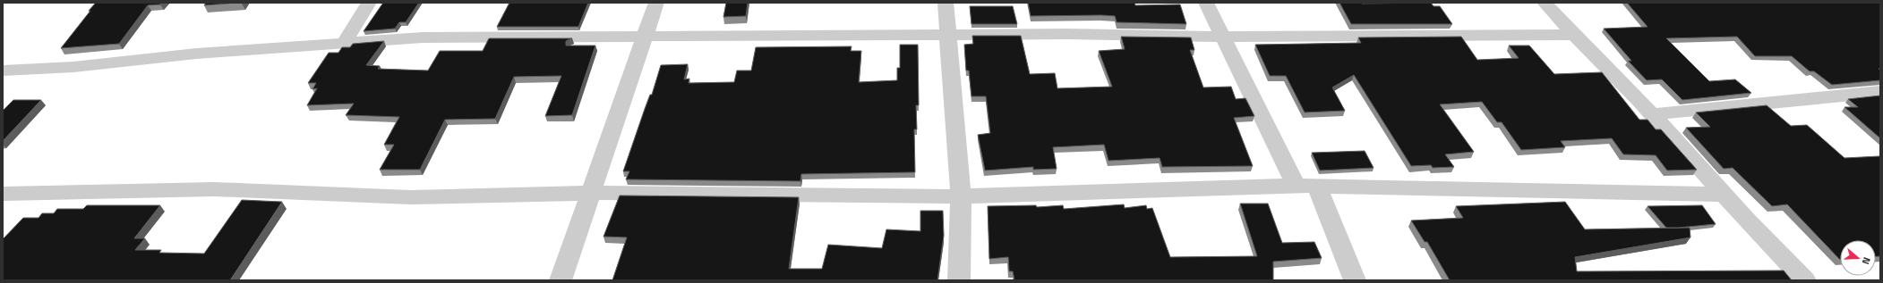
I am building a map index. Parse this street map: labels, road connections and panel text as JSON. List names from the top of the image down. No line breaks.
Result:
{"north":"right"}
